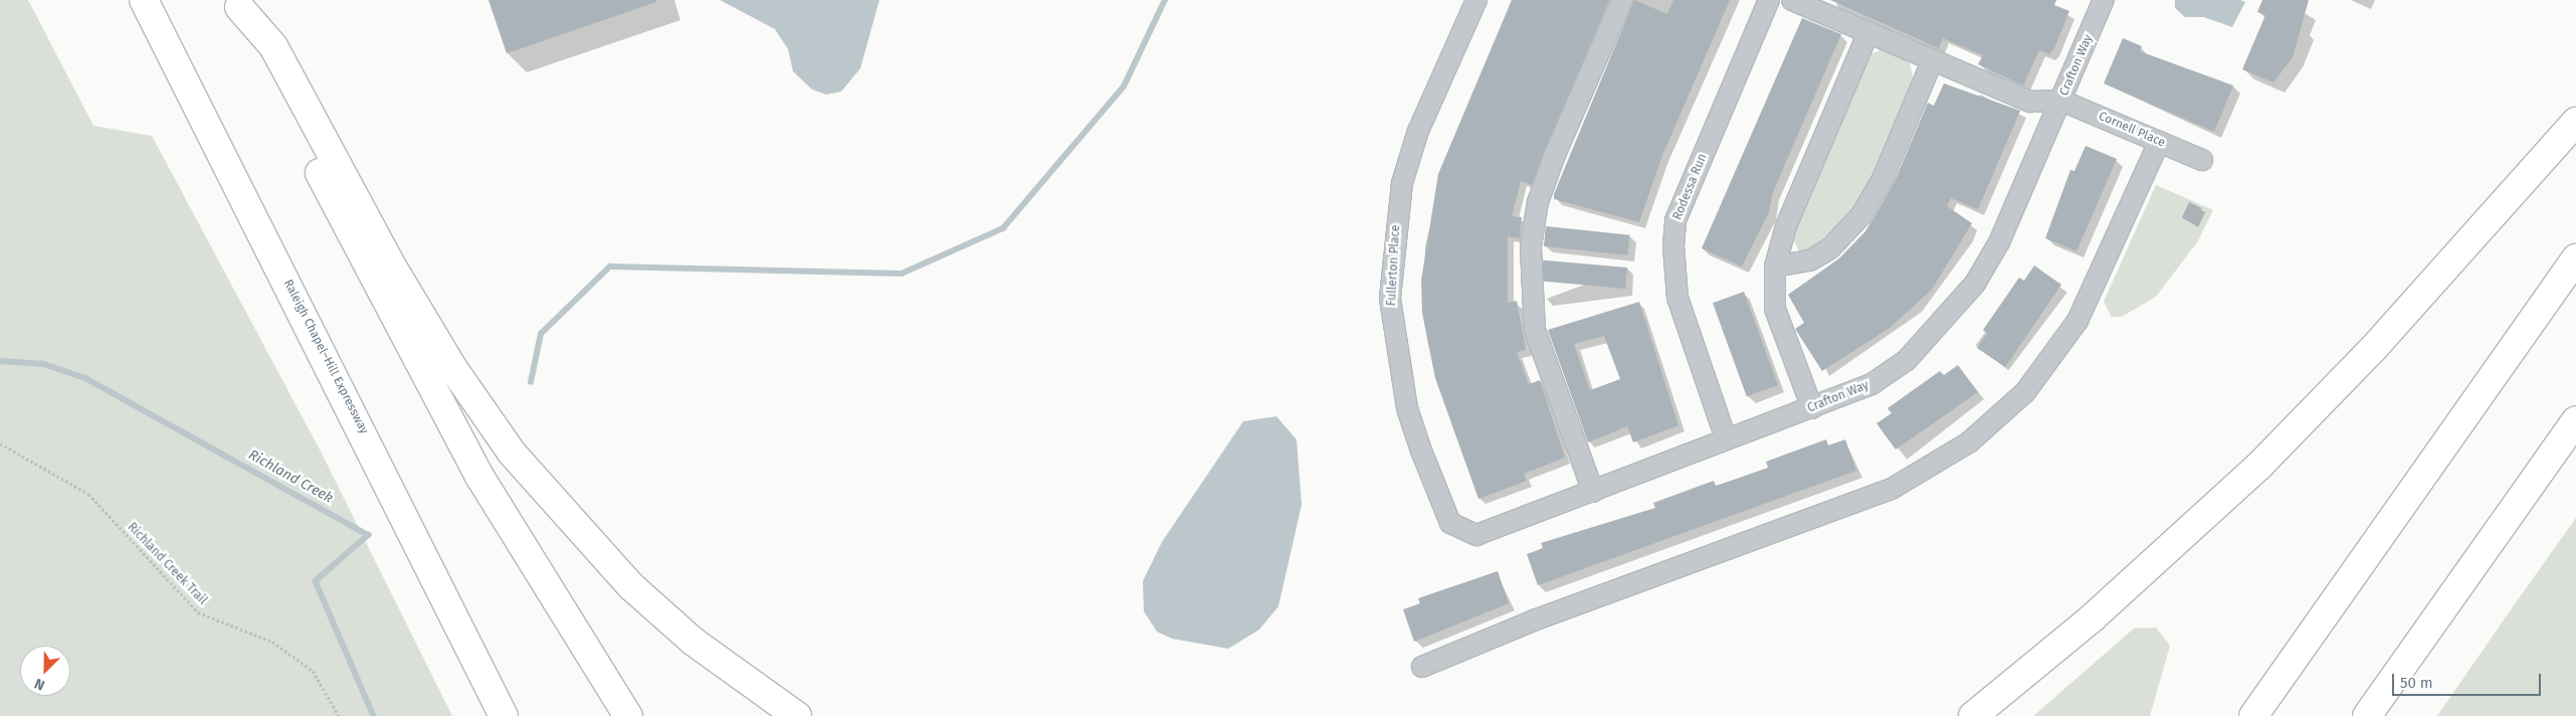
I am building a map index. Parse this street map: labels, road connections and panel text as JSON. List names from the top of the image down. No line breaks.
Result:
{"streets":{"highway":["Raleigh Chapel–Hill Expressway"],"street":["Crafton Way","Cornell Place","Rodessa Run","Fullerton Place"],"path":["Richland Creek Trail"]},"crossings":[["Crafton Way","Cornell Place"],["Crafton Way","Rodessa Run"],["Crafton Way","Fullerton Place"]],"water":["Richland Creek"],"scale_bar":"50 m","north":"bottom left"}
